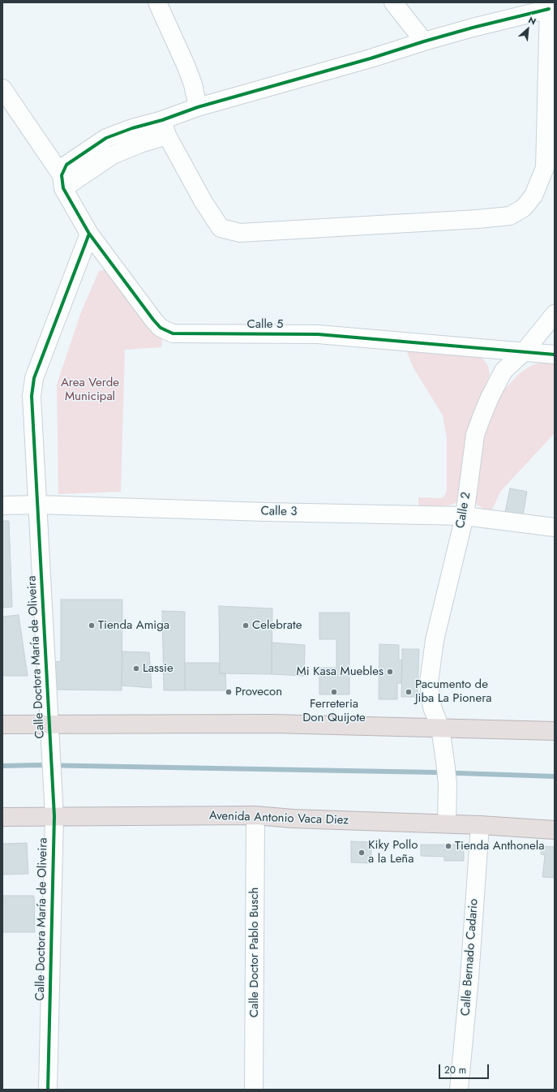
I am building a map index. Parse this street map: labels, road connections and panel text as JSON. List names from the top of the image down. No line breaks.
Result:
{"streets":{"highway":["Avenida Antonio Vaca Diez"],"street":["Calle 5","Calle 2","Calle 3","Calle Doctora María de Oliveira","Calle Doctor Pablo Busch","Calle Bernado Cadario"]},"crossings":[["Calle 5","Calle 2"],["Calle 5","Calle Doctora María de Oliveira"],["Calle 2","Calle 3"],["Calle 2","Avenida Antonio Vaca Diez"],["Calle 3","Calle Doctora María de Oliveira"],["Calle Doctora María de Oliveira","Avenida Antonio Vaca Diez"],["Avenida Antonio Vaca Diez","Calle Doctor Pablo Busch"],["Avenida Antonio Vaca Diez","Calle Bernado Cadario"]],"parks":["Area Verde Municipal"],"places":["Tienda Amiga","Celebrate","Lassie","Mi Kasa Muebles","Provecon","Ferreteria Don Quijote","Pacumento de Jiba La Pionera","Tienda Anthonela","Kiky Pollo a la Leña"],"scale_bar":"20 m","north":"top right"}
